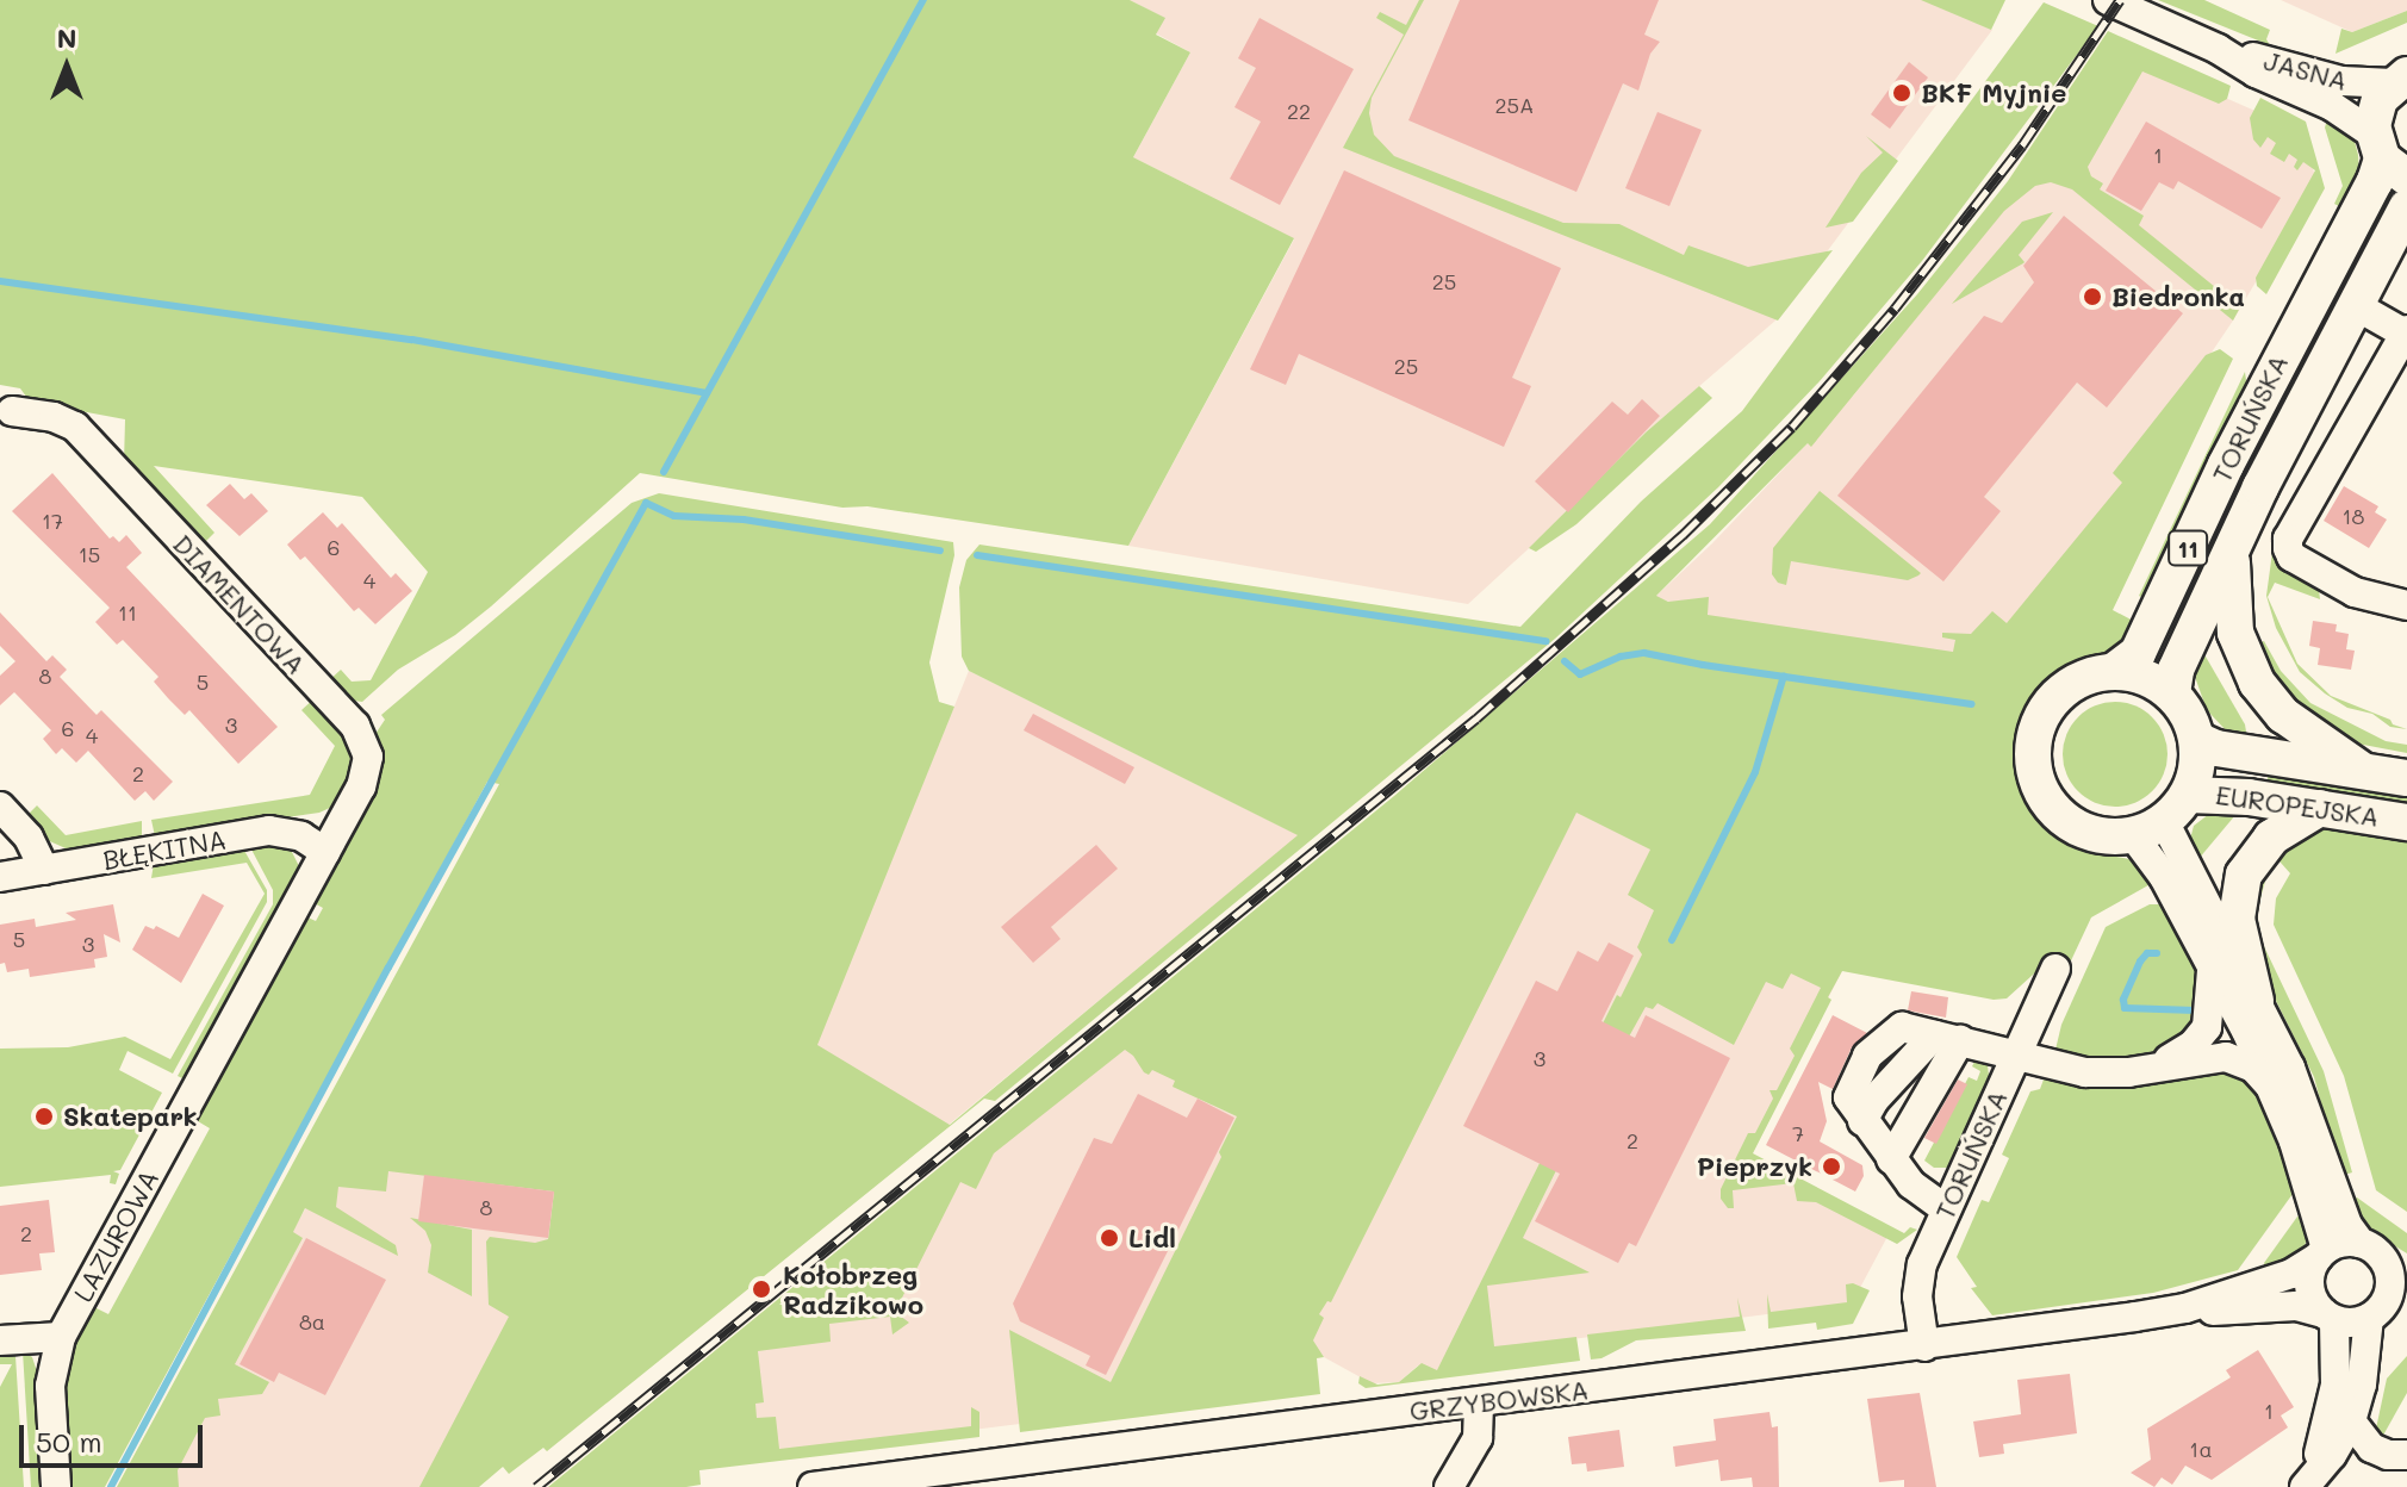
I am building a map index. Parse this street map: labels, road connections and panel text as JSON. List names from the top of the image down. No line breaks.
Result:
{"streets":{"main road":["TORUŃSKA","11","EUROPEJSKA"],"street":["JASNA","DIAMENTOWA","BŁĘKITNA","LAZUROWA","GRZYBOWSKA"]},"crossings":[["JASNA","TORUŃSKA"],["JASNA","11"],["TORUŃSKA","11"],["TORUŃSKA","EUROPEJSKA"],["TORUŃSKA","GRZYBOWSKA"],["11","EUROPEJSKA"],["DIAMENTOWA","BŁĘKITNA"],["DIAMENTOWA","LAZUROWA"],["BŁĘKITNA","LAZUROWA"]],"places":["BKF Myjnie","Biedronka","Skatepark","Pieprzyk","Lidl","Kołobrzeg Radzikowo"],"house_numbers":["25A","22","1","25","25","18","17","6","15","4","11","8","5","3","6","4","2","5","3","3","7","2","8","2","8a","1","1a"],"scale_bar":"50 m","north":"top"}
